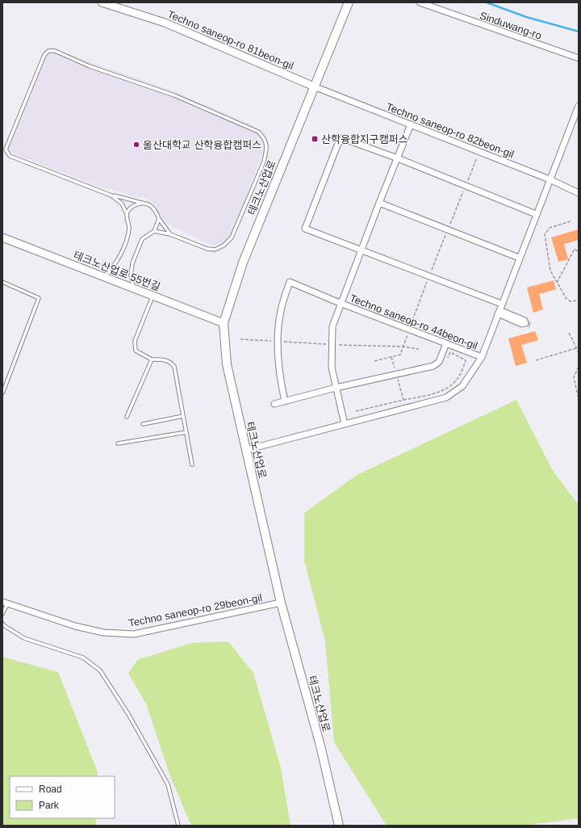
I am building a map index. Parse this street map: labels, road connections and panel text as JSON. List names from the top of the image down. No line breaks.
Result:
{"streets":{"main road":["테크노산업로"],"street":["Sinduwang-ro","Techno saneop-ro 81beon-gil","Techno saneop-ro 82beon-gil","테크노산업로 55번길","Techno saneop-ro 44beon-gil","Techno saneop-ro 29beon-gil"]},"crossings":[["Techno saneop-ro 81beon-gil","Techno saneop-ro 82beon-gil"],["Techno saneop-ro 81beon-gil","테크노산업로"],["Techno saneop-ro 82beon-gil","테크노산업로"],["Techno saneop-ro 82beon-gil","Techno saneop-ro 44beon-gil"],["테크노산업로","테크노산업로 55번길"],["테크노산업로","Techno saneop-ro 44beon-gil"],["테크노산업로","Techno saneop-ro 29beon-gil"]],"places":{"transit":["산학융합지구캠퍼스"],"other":["울산대학교 산학융합캠퍼스"]},"legend":["Road","Park"]}
